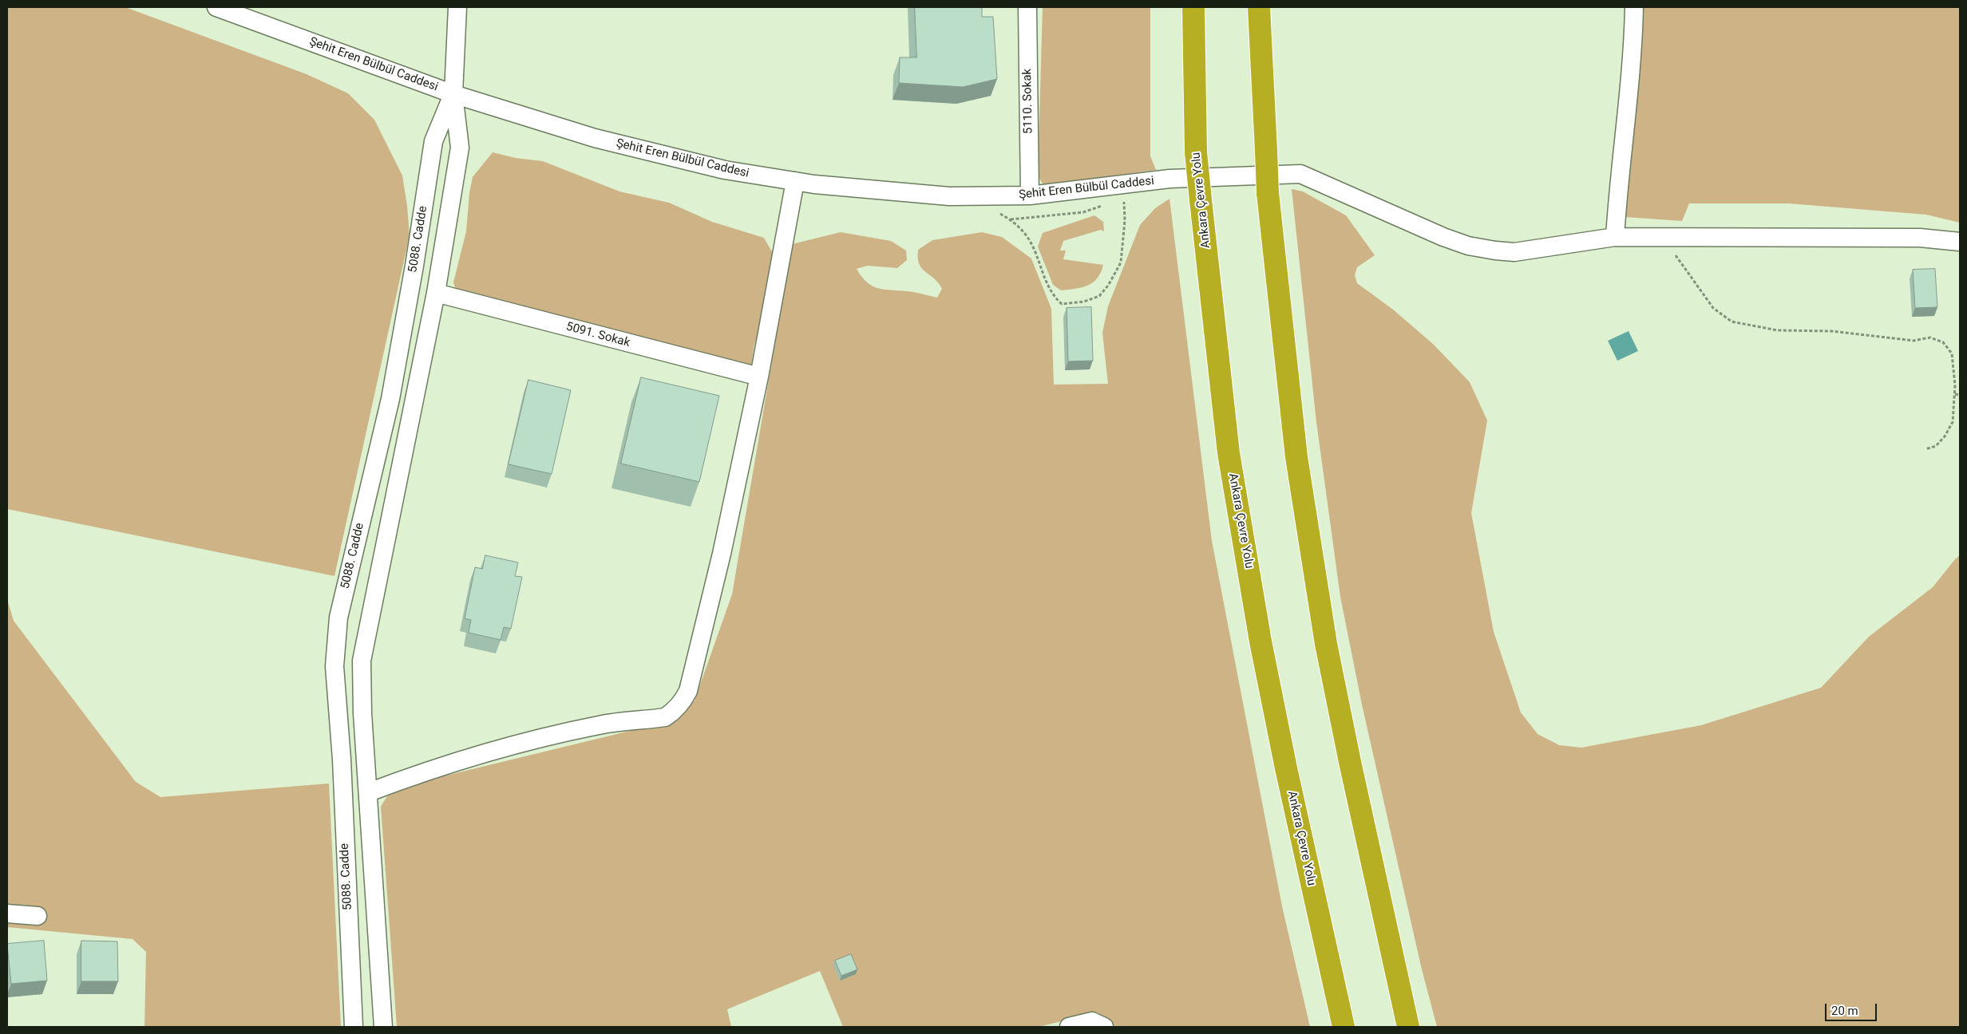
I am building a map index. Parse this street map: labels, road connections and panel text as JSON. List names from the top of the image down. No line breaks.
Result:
{"streets":{"highway":["Ankara Çevre Yolu"],"street":["Şehit Eren Bülbül Caddesi","5110. Sokak","5088. Cadde","5091. Sokak"]},"crossings":[["Şehit Eren Bülbül Caddesi","5110. Sokak"],["Şehit Eren Bülbül Caddesi","5088. Cadde"],["5088. Cadde","5091. Sokak"]],"scale_bar":"20 m"}
